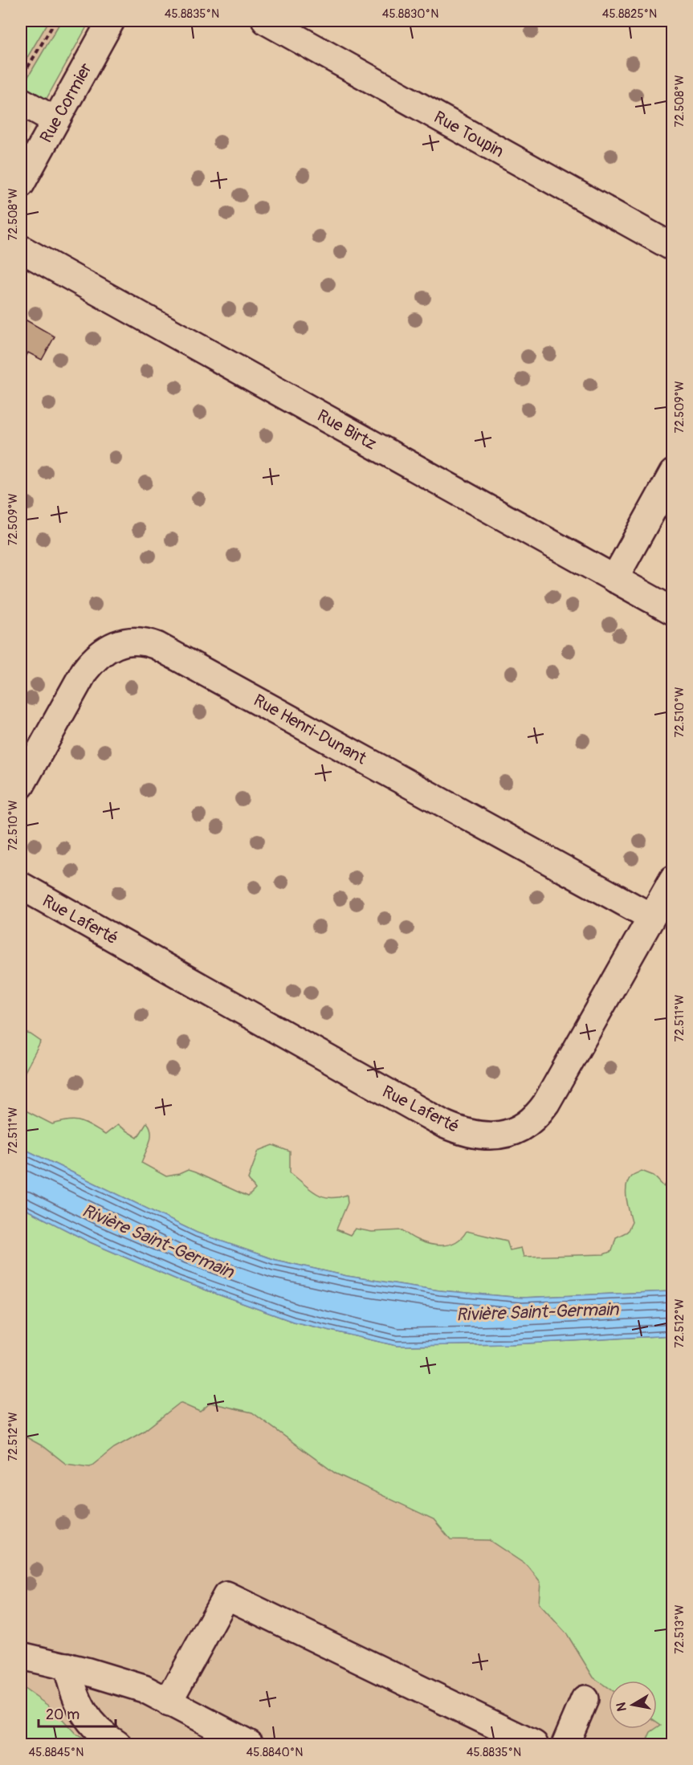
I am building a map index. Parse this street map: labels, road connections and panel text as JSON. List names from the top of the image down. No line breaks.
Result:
{"streets":{"street":["Rue Cormier","Rue Toupin","Rue Birtz","Rue Henri-Dunant","Rue Laferté"]},"crossings":[["Rue Henri-Dunant","Rue Laferté"]],"water":["Rivière Saint-Germain"],"scale_bar":"20 m","north":"left","coordinates":["45.8835°N","45.8830°N","45.8825°N","72.508°W","72.509°W","72.510°W","72.511°W","72.512°W","72.513°W","45.8845°N","45.8840°N"]}
